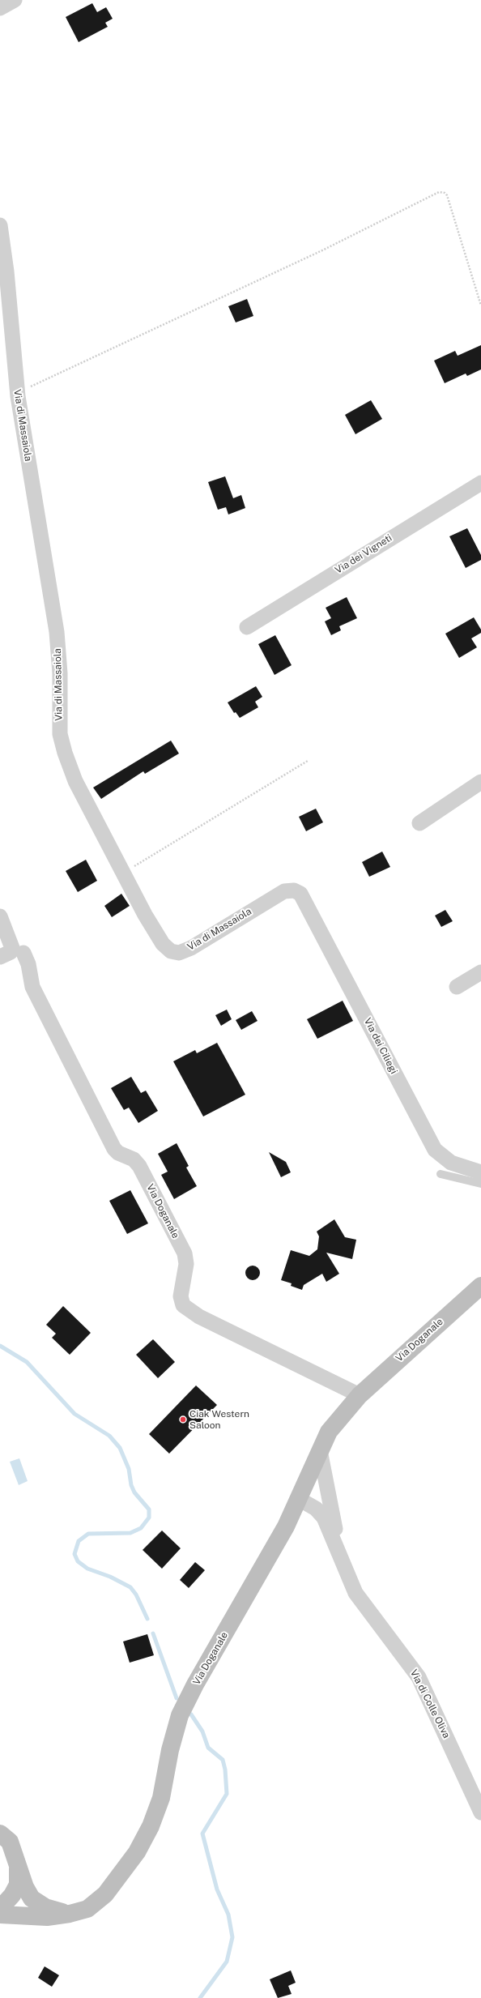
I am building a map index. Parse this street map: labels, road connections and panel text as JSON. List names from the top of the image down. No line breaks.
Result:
{"streets":{"main road":["Via Doganale"],"street":["Via di Massaiola","Via dei Vigneti","Via dei Ciliegi","Via di Colle Oliva"]},"crossings":[["Via di Massaiola","Via dei Ciliegi"],["Via Doganale","Via di Colle Oliva"]],"places":["Ciak Western Saloon"]}
